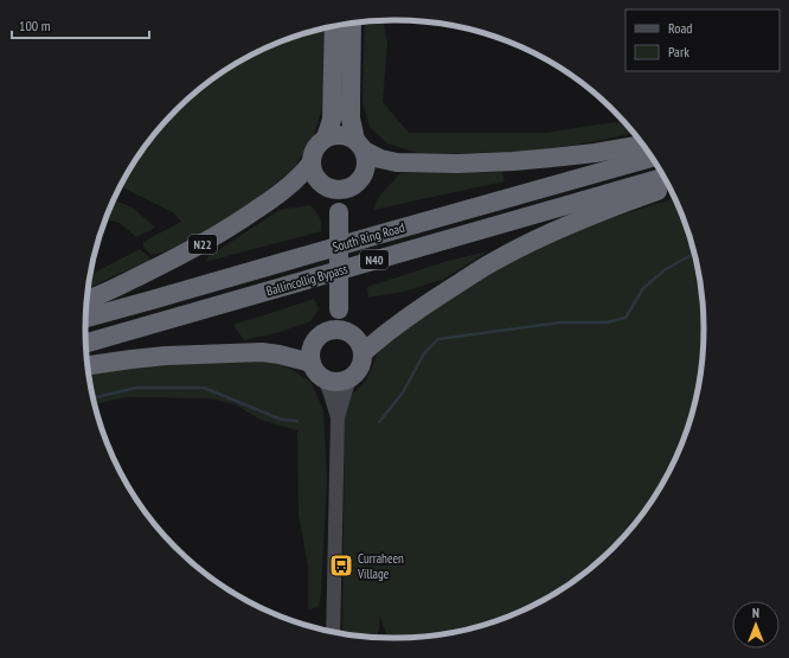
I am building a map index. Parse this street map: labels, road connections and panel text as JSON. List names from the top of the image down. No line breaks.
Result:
{"streets":{"highway":["South Ring Road","N22","N40","Ballincollig Bypass"]},"places":{"bus stop":["Curraheen Village"]},"legend":["Road","Park"],"scale_bar":"100 m","north":"top"}
